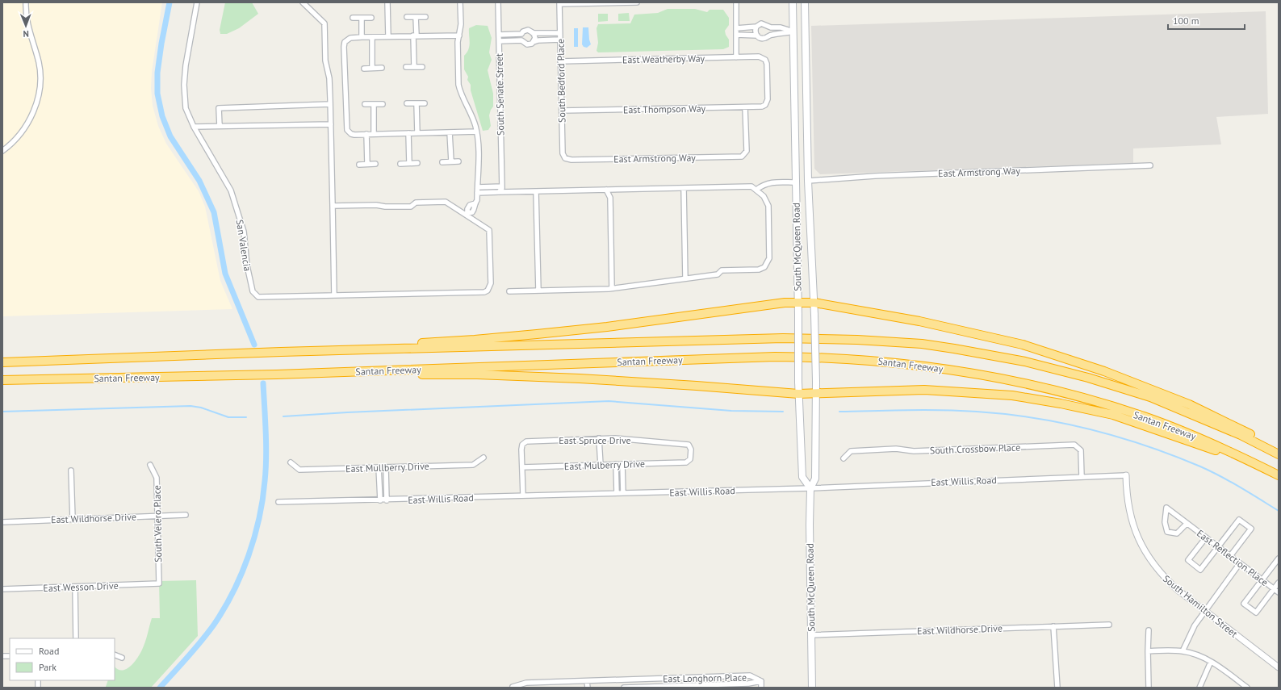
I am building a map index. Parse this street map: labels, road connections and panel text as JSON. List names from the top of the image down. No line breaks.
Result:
{"streets":{"highway":["Santan Freeway"],"main road":["South McQueen Road"],"street":["East Weatherby Way","South Bedford Place","South Senate Street","East Thompson Way","East Armstrong Way","San Valencia","East Spruce Drive","South Crossbow Place","East Mulberry Drive","East Mullberry Drive","East Willis Road","East Wildhorse Drive","South Velero Place","East Reflection Place","East Wesson Drive","South Hamilton Street","East Longhorn Place"]},"crossings":[["East Weatherby Way","South Bedford Place"],["East Weatherby Way","East Thompson Way"],["South Bedford Place","East Thompson Way"],["South Bedford Place","East Armstrong Way"],["East Thompson Way","East Armstrong Way"],["East Armstrong Way","South McQueen Road"],["South McQueen Road","East Willis Road"],["South McQueen Road","East Wildhorse Drive"],["East Spruce Drive","East Mulberry Drive"],["South Crossbow Place","East Willis Road"],["East Willis Road","South Hamilton Street"],["East Wildhorse Drive","South Velero Place"],["South Velero Place","East Wesson Drive"]],"legend":["Road","Park"],"scale_bar":"100 m","north":"bottom"}
